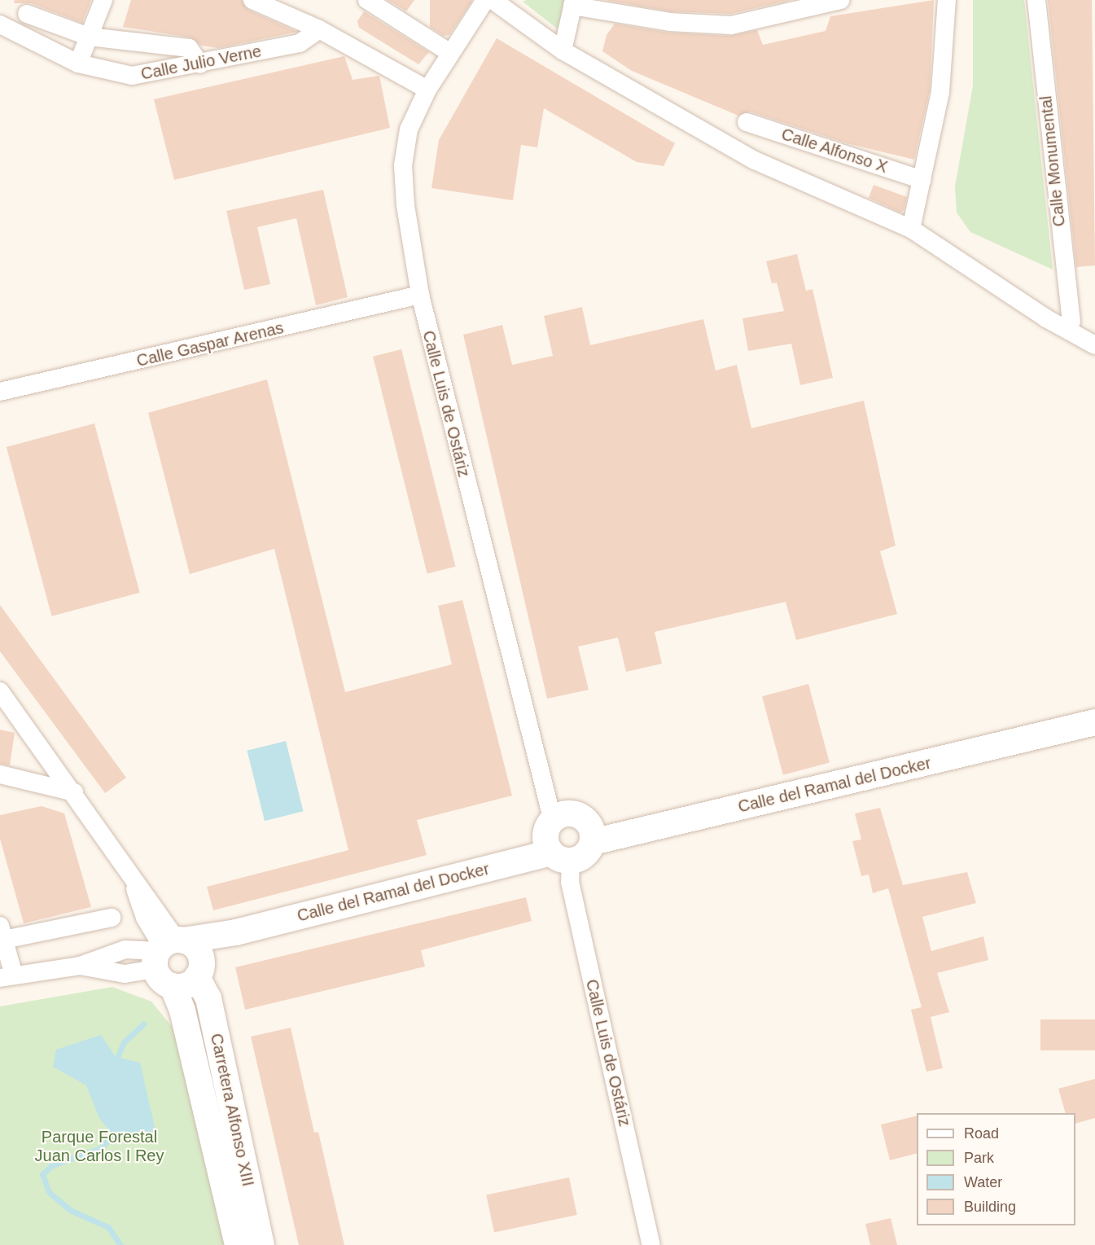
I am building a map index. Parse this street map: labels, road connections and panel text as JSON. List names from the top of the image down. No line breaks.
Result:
{"streets":{"main road":["Calle del Ramal del Docker","Carretera Alfonso XIII"],"street":["Calle Julio Verne","Calle Alfonso X","Calle Monumental","Calle Gaspar Arenas","Calle Luis de Ostáriz"]},"crossings":[["Calle Gaspar Arenas","Calle Luis de Ostáriz"],["Calle Luis de Ostáriz","Calle del Ramal del Docker"],["Calle del Ramal del Docker","Carretera Alfonso XIII"]],"parks":["Parque Forestal Juan Carlos I Rey"],"legend":["Road","Park","Water","Building"]}
